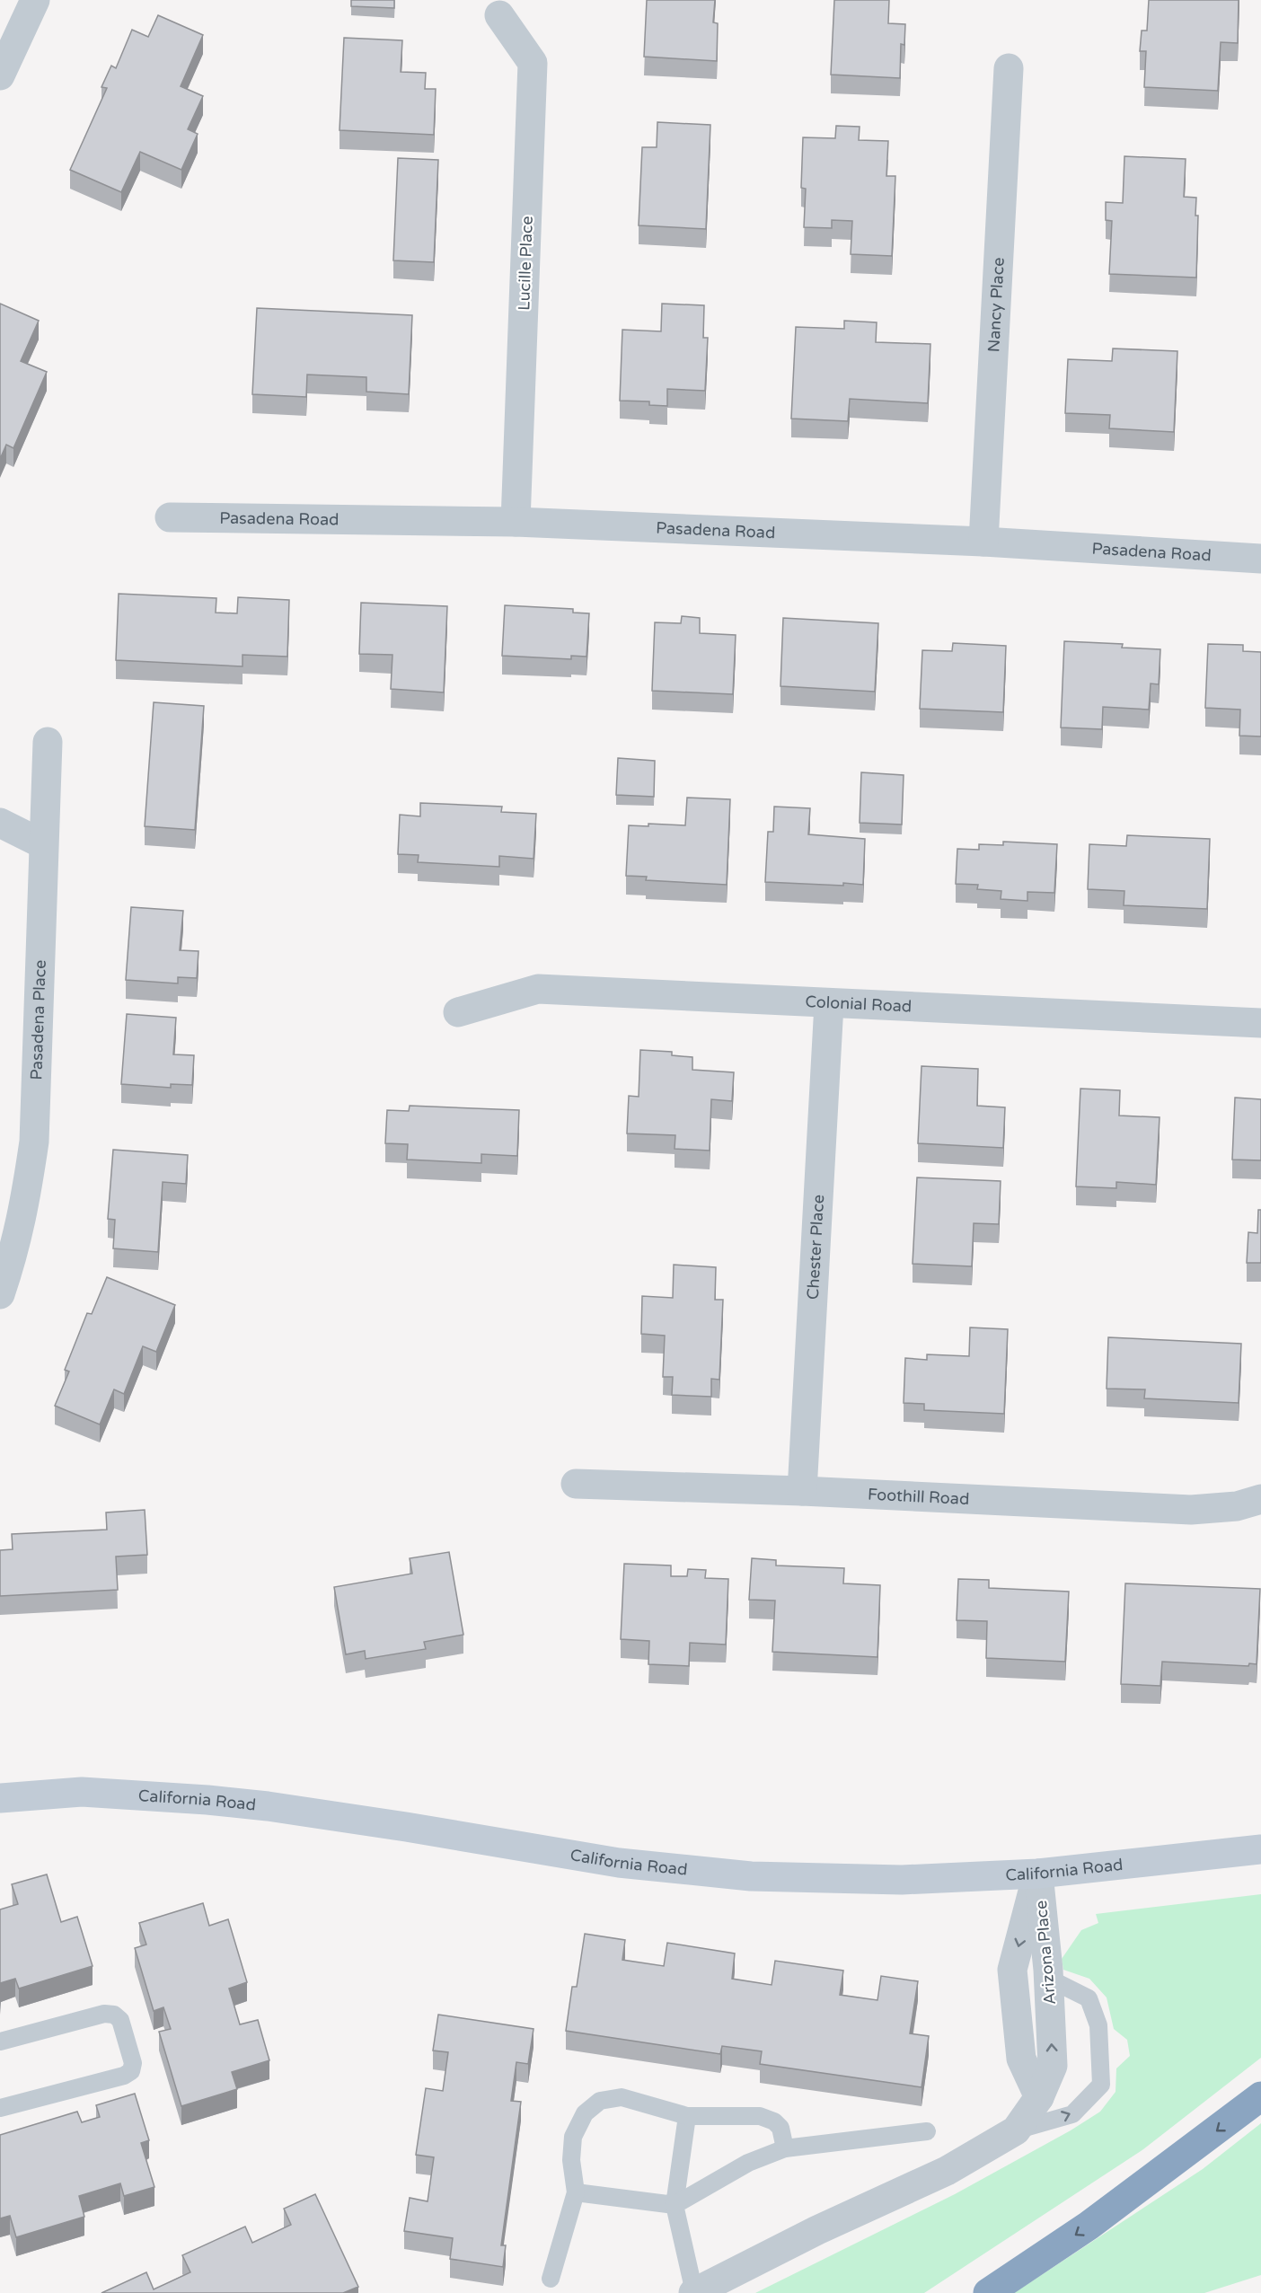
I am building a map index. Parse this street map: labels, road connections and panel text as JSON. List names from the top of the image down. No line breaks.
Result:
{"streets":{"main road":["California Road"],"street":["Lucille Place","Nancy Place","Pasadena Road","Colonial Road","Pasadena Place","Chester Place","Foothill Road","Arizona Place"]},"crossings":[["Lucille Place","Pasadena Road"],["Nancy Place","Pasadena Road"],["Colonial Road","Chester Place"],["Chester Place","Foothill Road"],["California Road","Arizona Place"]]}
